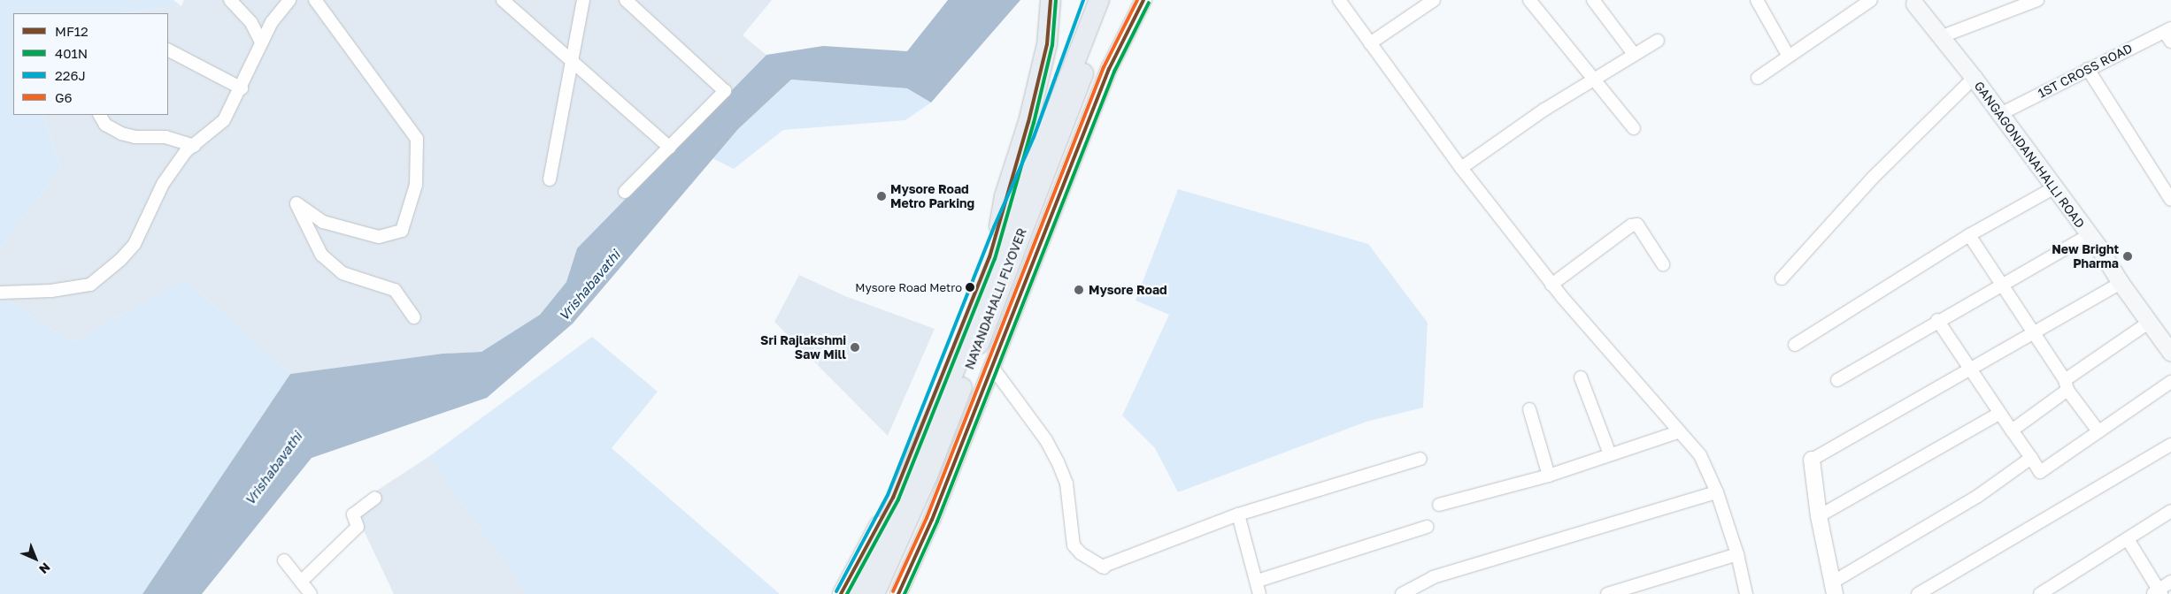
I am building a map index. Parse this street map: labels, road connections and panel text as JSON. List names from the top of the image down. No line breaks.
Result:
{"streets":{"highway":["NAYANDAHALLI FLYOVER"],"main road":["GANGAGONDANAHALLI ROAD"],"street":["1ST CROSS ROAD"]},"crossings":[["1ST CROSS ROAD","GANGAGONDANAHALLI ROAD"]],"water":["Vrishabavathi"],"places":["Mysore Road Metro Parking","New Bright Pharma","Mysore Road Metro","Mysore Road","Sri Rajlakshmi Saw Mill"],"lines":["transit line MF12","transit line 401N","transit line 226J","transit line G6"],"legend":["MF12","401N","226J","G6"],"north":"bottom right"}
